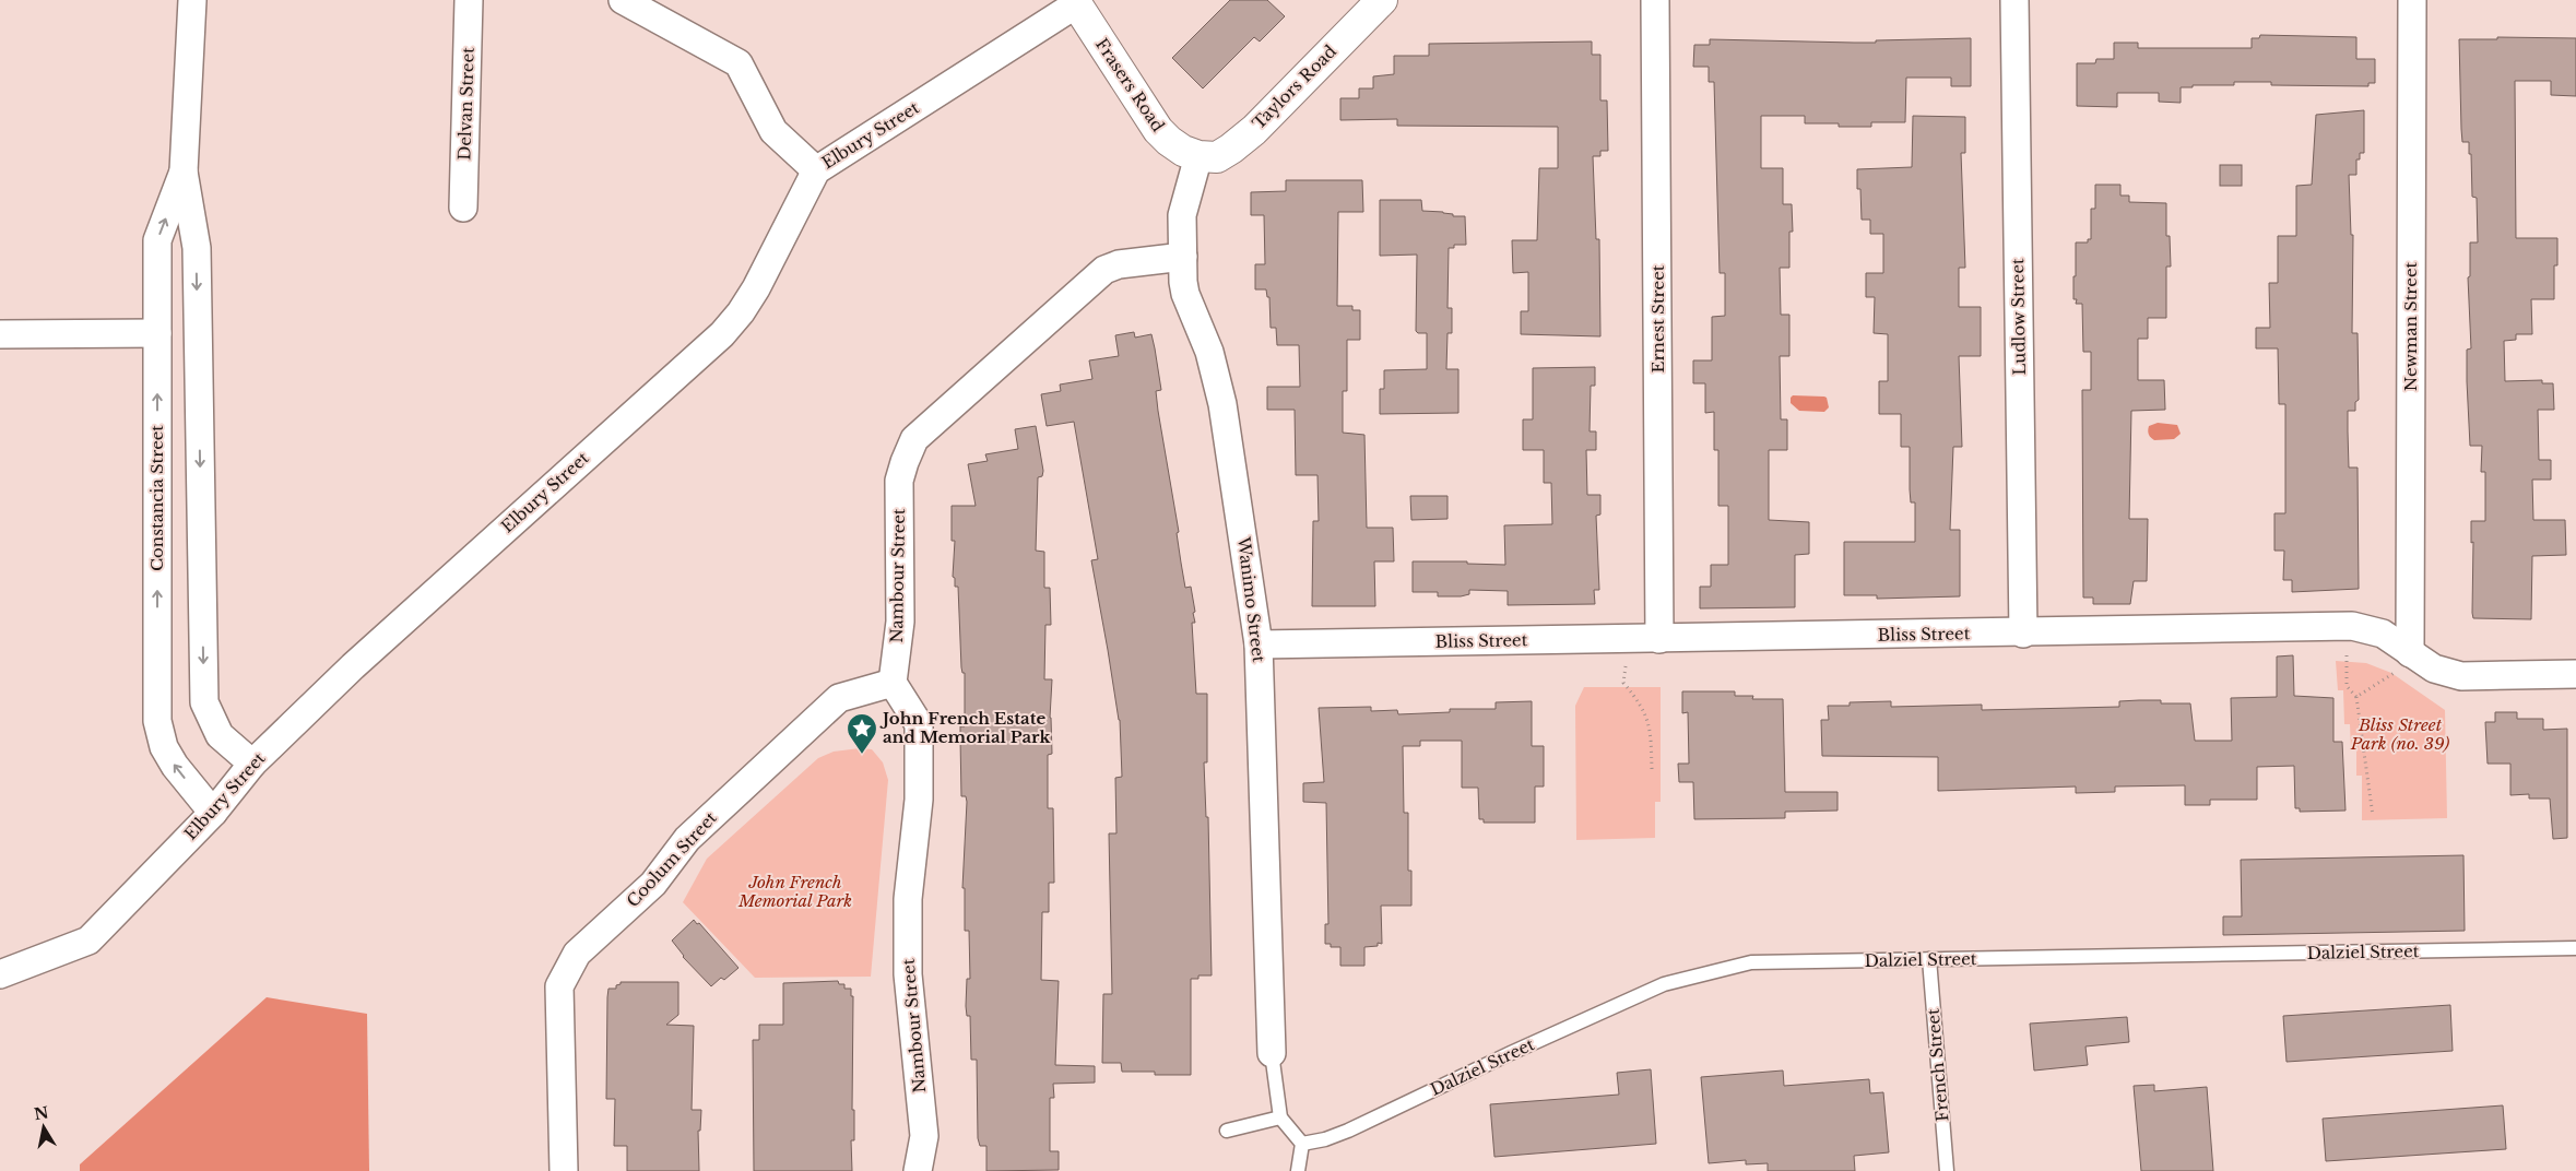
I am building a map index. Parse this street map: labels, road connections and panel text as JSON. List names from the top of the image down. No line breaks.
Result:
{"streets":{"street":["Frasers Road","Taylors Road","Delvan Street","Elbury Street","Ludlow Street","Ernest Street","Newman Street","Constancia Street","Nambour Street","Wanimo Street","Bliss Street","Coolum Street"],"lane":["Dalziel Street","French Street"]},"crossings":[["Frasers Road","Taylors Road"],["Frasers Road","Elbury Street"],["Frasers Road","Wanimo Street"],["Taylors Road","Wanimo Street"],["Elbury Street","Constancia Street"],["Ludlow Street","Bliss Street"],["Ernest Street","Bliss Street"],["Newman Street","Bliss Street"],["Nambour Street","Wanimo Street"],["Nambour Street","Coolum Street"],["Wanimo Street","Bliss Street"],["Dalziel Street","French Street"]],"parks":["Bliss Street Park (no. 39)","John French Memorial Park"],"places":{"place":["John French Estate and Memorial Park"]},"north":"top"}
